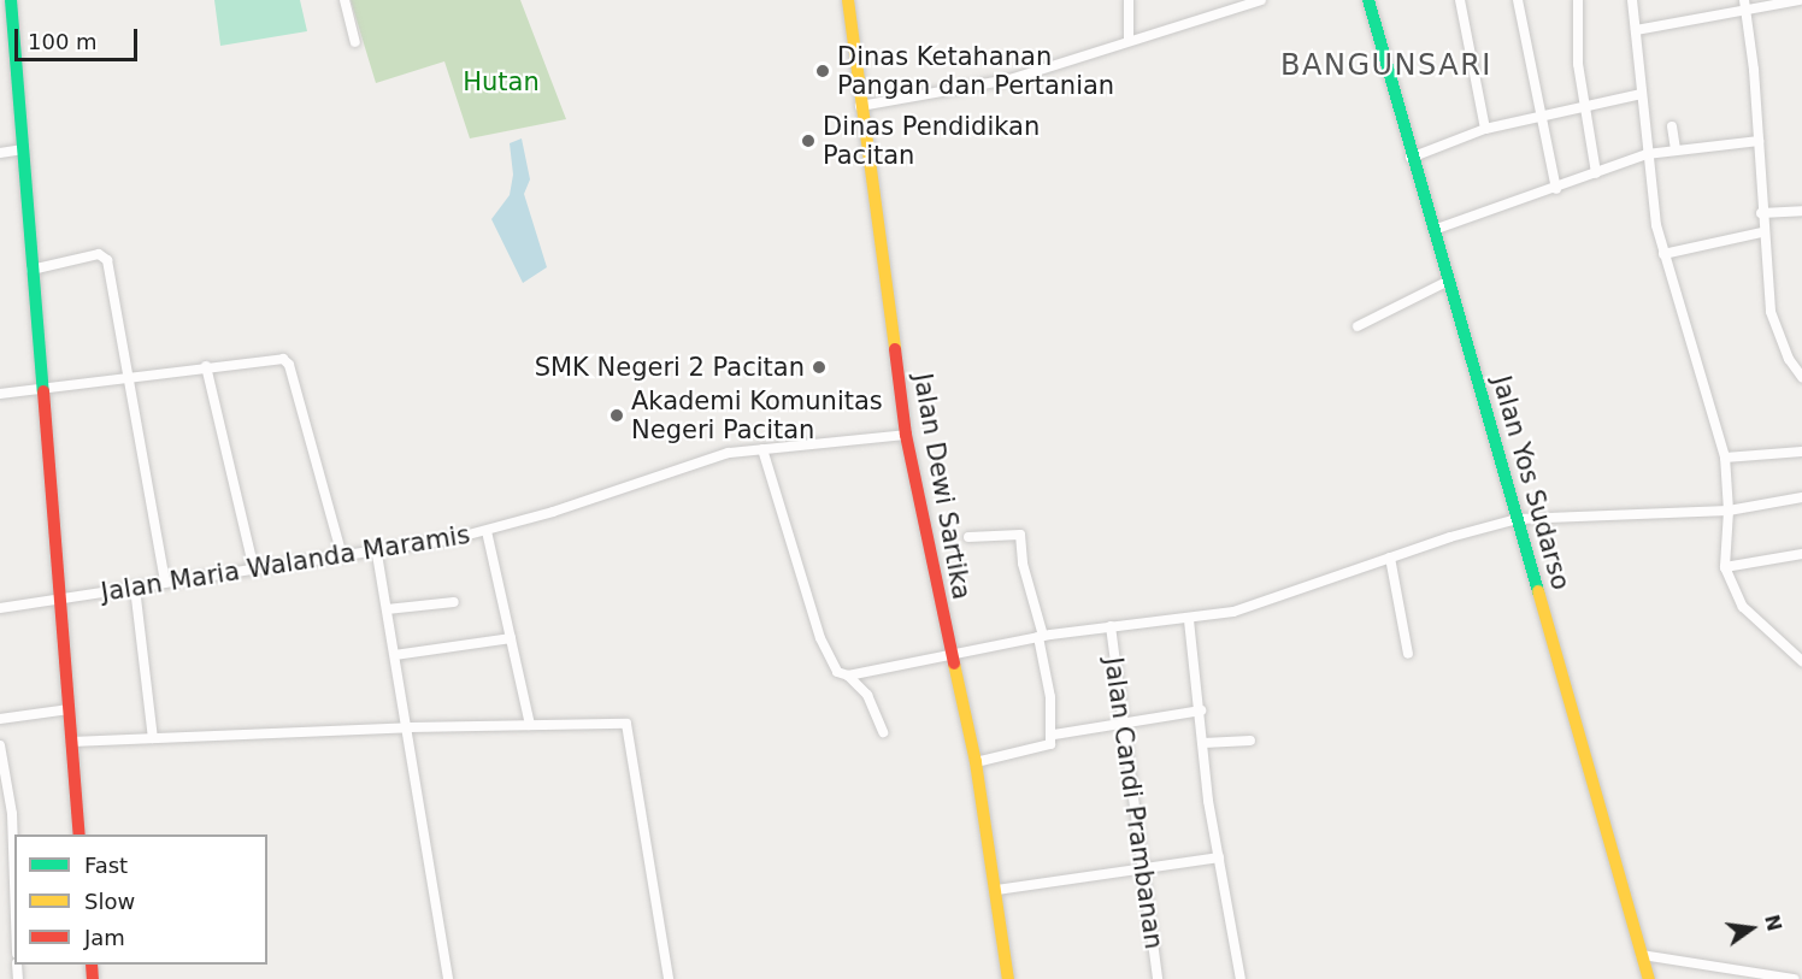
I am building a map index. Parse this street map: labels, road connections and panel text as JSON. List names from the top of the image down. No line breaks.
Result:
{"streets":{"street":["Jalan Yos Sudarso","Jalan Dewi Sartika","Jalan Maria Walanda Maramis","Jalan Candi Prambanan"]},"crossings":[["Jalan Dewi Sartika","Jalan Maria Walanda Maramis"]],"districts":["BANGUNSARI"],"parks":["Hutan"],"places":["Dinas Ketahanan Pangan dan Pertanian","Dinas Pendidikan Pacitan","SMK Negeri 2 Pacitan","Akademi Komunitas Negeri Pacitan"],"legend":["Fast","Slow","Jam"],"scale_bar":"100 m","north":"right"}
